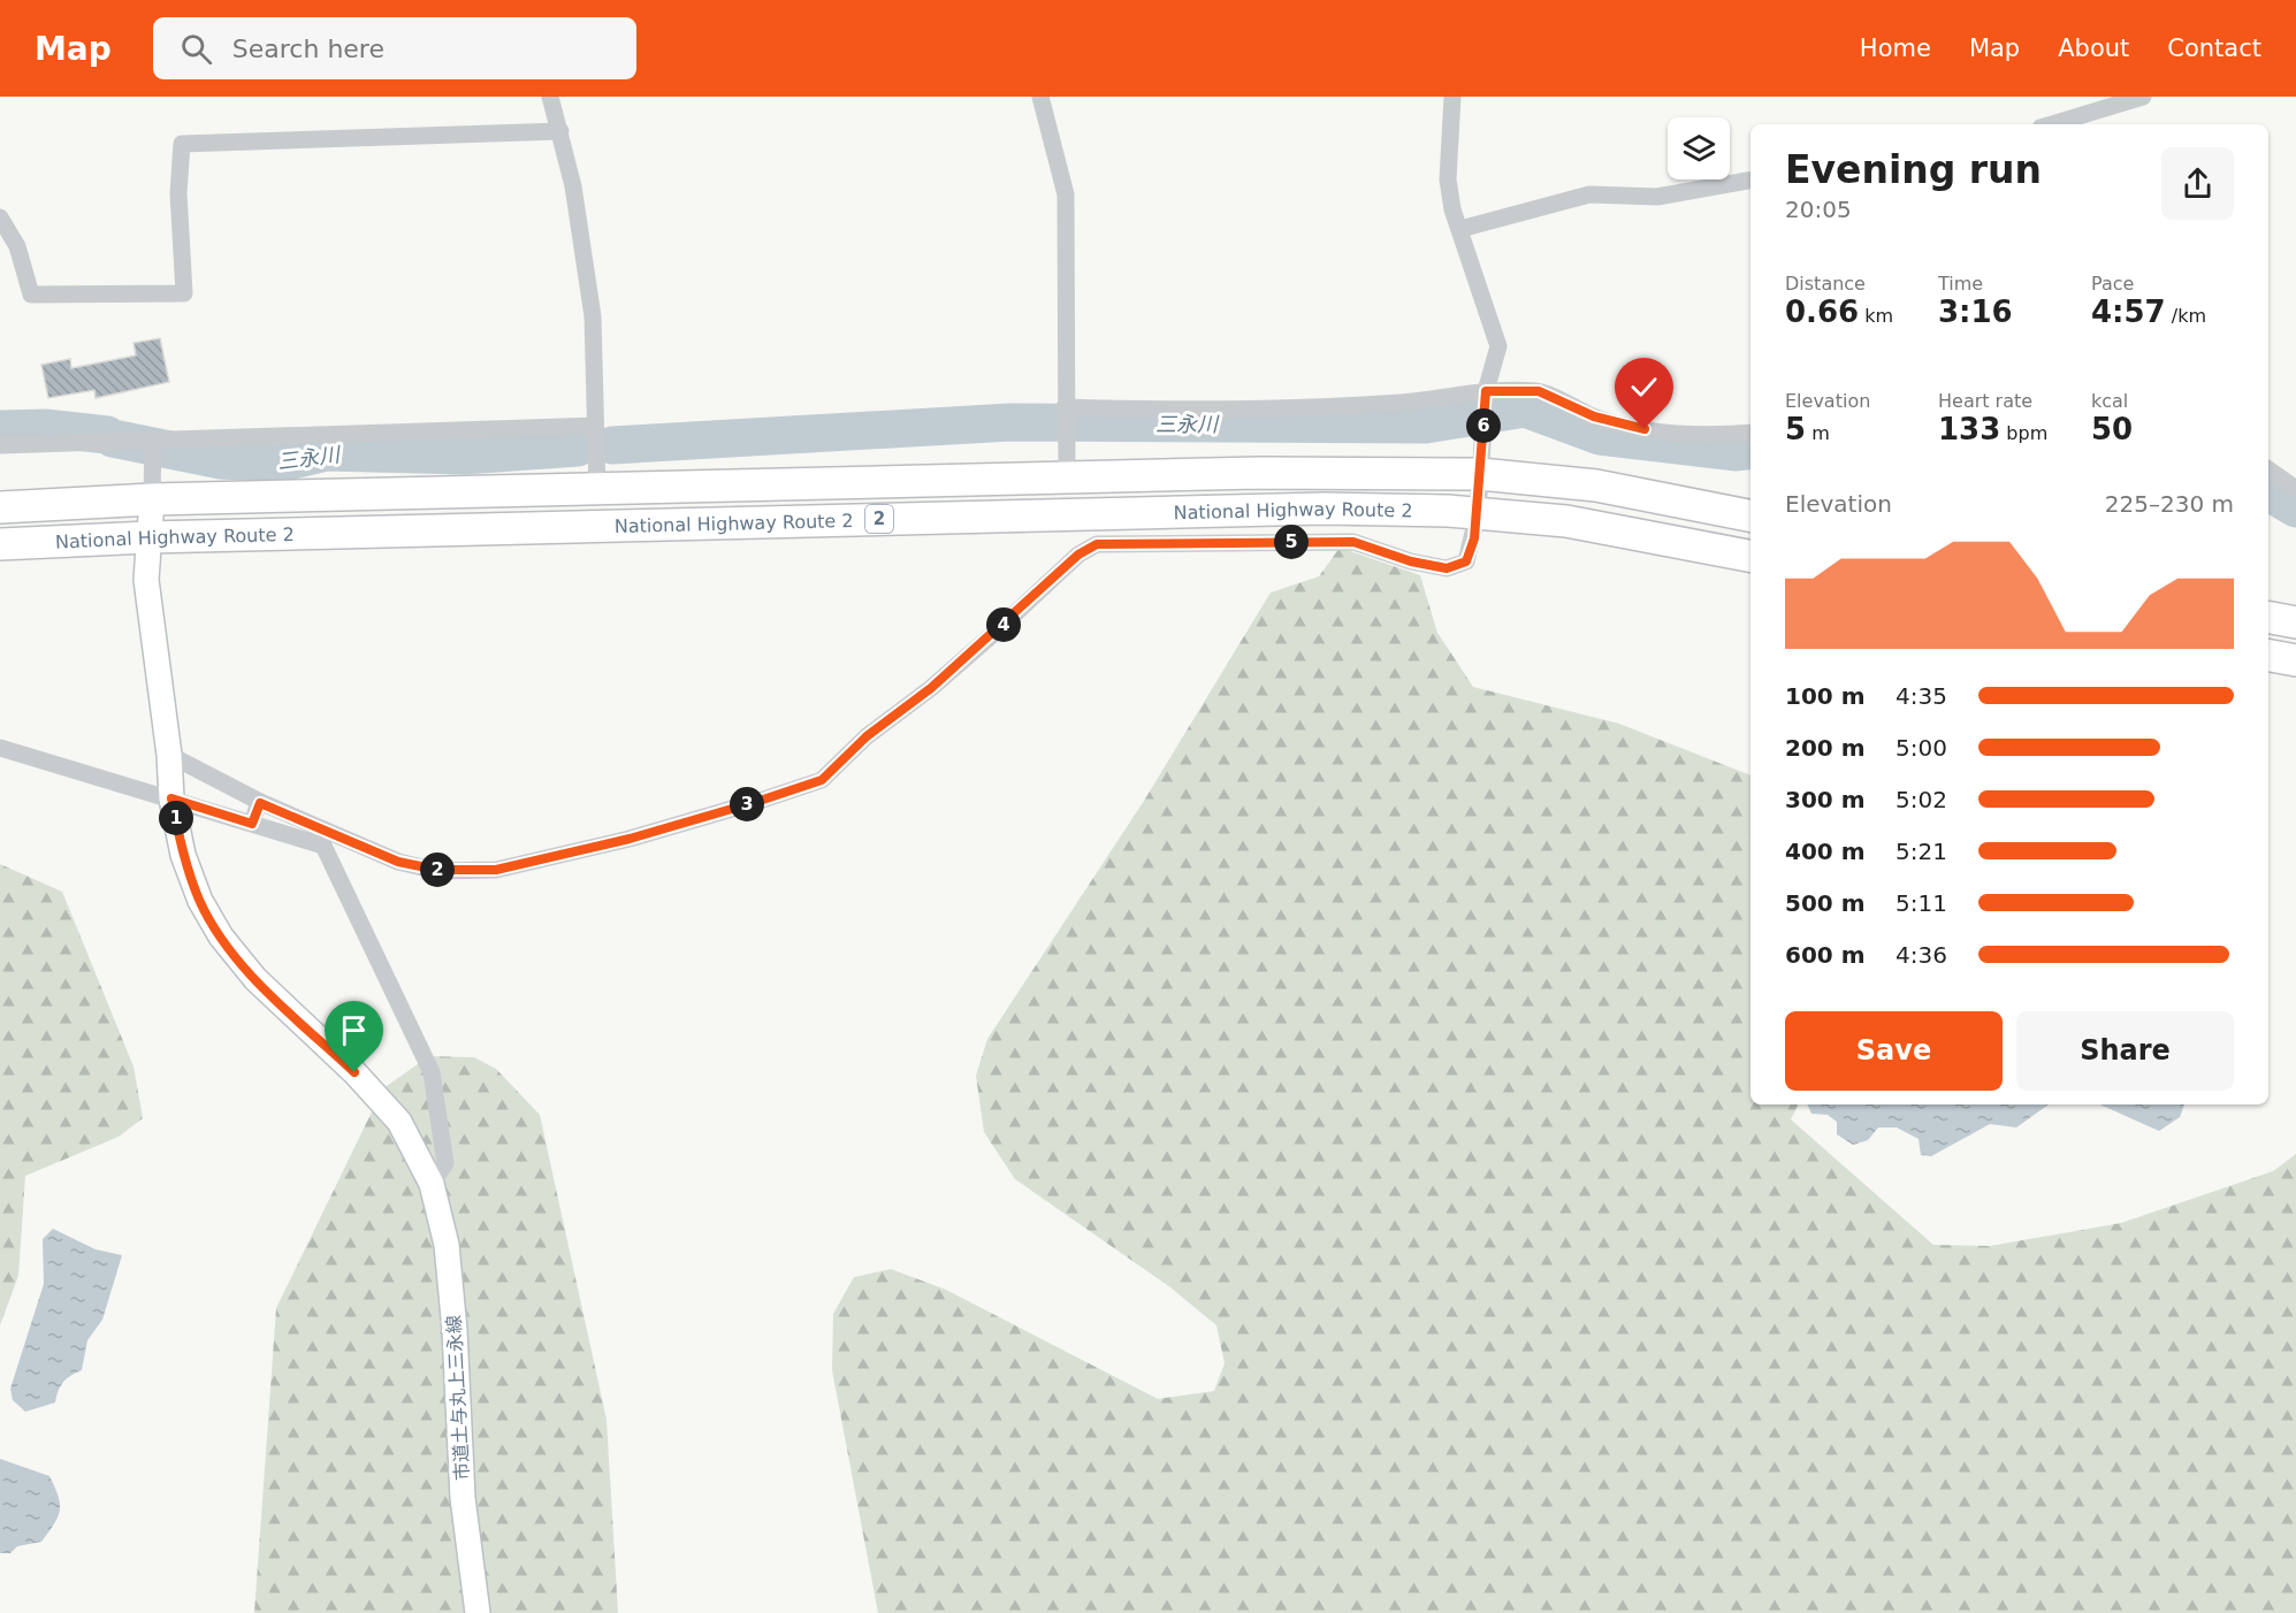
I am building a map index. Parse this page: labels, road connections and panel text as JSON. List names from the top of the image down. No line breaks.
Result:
{"streets":{"highway":["National Highway Route 2","2"],"street":["市道土与丸上三永線"]},"crossings":[["National Highway Route 2","市道土与丸上三永線"]],"water":["三永川"],"page":{"header":"Map","search":"Search here","nav":["Home","Map","About","Contact"],"heading":["Evening run","20:05"],"stats":[["Distance","0.66 km"],["Time","3:16"],["Pace","4:57 /km"],["Elevation","5 m"],["Heart rate","133 bpm"],["kcal","50"]],"pins":["6","5","4","3","1","2"],"chart":["Elevation","225–230 m"],"list":[{"name":"100 m","note":"4:35"},{"name":"200 m","note":"5:00"},{"name":"300 m","note":"5:02"},{"name":"400 m","note":"5:21"},{"name":"500 m","note":"5:11"},{"name":"600 m","note":"4:36"}],"buttons":["Save","Share"]}}
